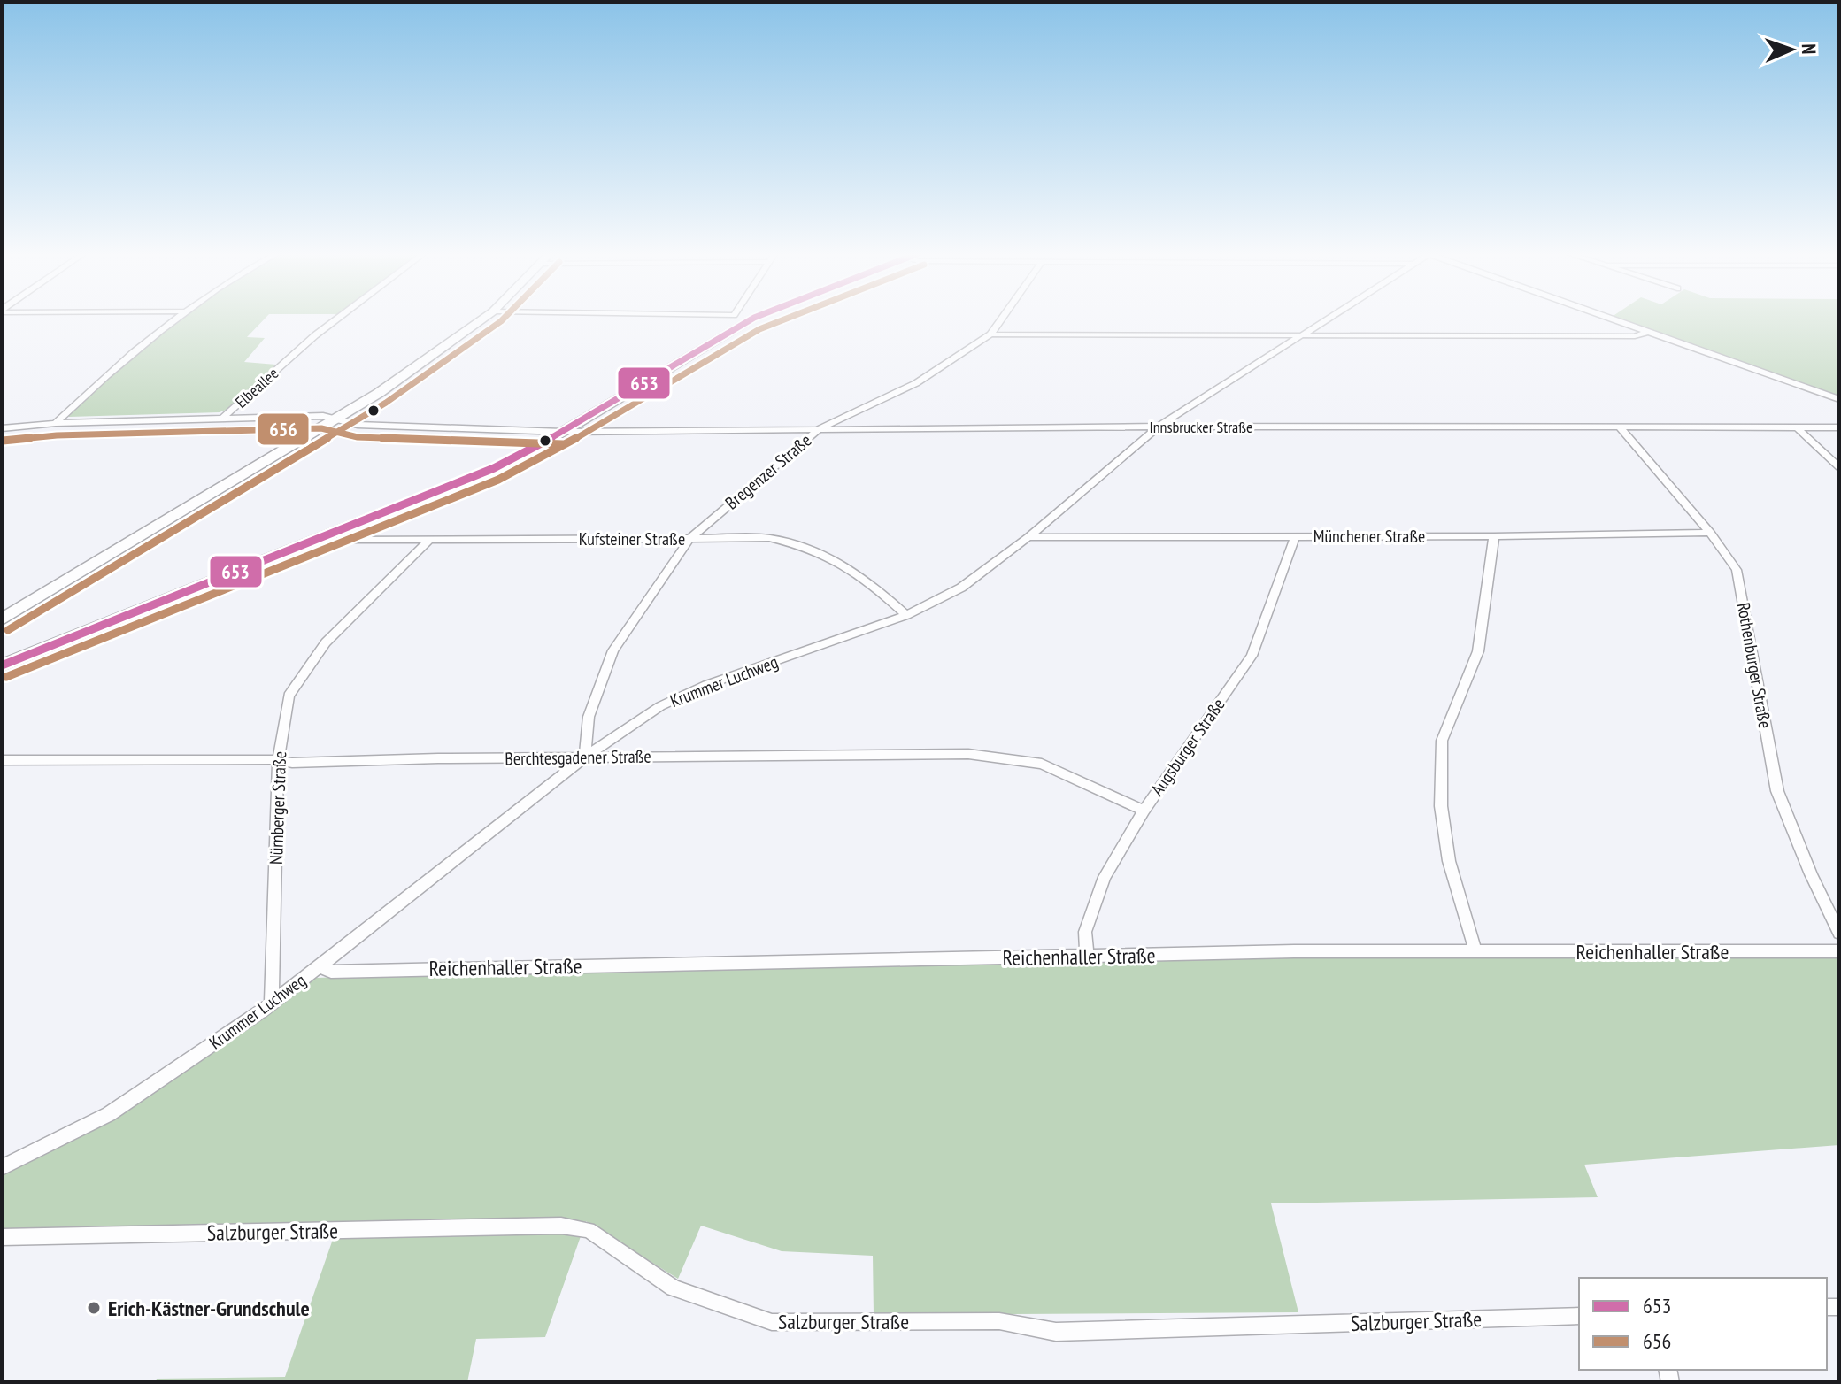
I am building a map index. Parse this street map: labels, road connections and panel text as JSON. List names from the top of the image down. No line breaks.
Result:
{"streets":{"street":["Elbeallee","Innsbrucker Straße","Bregenzer Straße","Münchener Straße","Kufsteiner Straße","Rothenburger Straße","Krummer Luchweg","Augsburger Straße","Berchtesgadener Straße","Nürnberger Straße","Reichenhaller Straße","Salzburger Straße"]},"crossings":[["Elbeallee","Innsbrucker Straße"],["Innsbrucker Straße","Bregenzer Straße"],["Innsbrucker Straße","Rothenburger Straße"],["Innsbrucker Straße","Krummer Luchweg"],["Bregenzer Straße","Kufsteiner Straße"],["Bregenzer Straße","Krummer Luchweg"],["Bregenzer Straße","Berchtesgadener Straße"],["Münchener Straße","Rothenburger Straße"],["Münchener Straße","Krummer Luchweg"],["Münchener Straße","Augsburger Straße"],["Kufsteiner Straße","Krummer Luchweg"],["Kufsteiner Straße","Nürnberger Straße"],["Krummer Luchweg","Berchtesgadener Straße"],["Krummer Luchweg","Nürnberger Straße"],["Krummer Luchweg","Reichenhaller Straße"],["Augsburger Straße","Berchtesgadener Straße"],["Augsburger Straße","Reichenhaller Straße"],["Berchtesgadener Straße","Nürnberger Straße"]],"places":["Erich-Kästner-Grundschule"],"lines":["transit line 653","transit line 656"],"legend":["653","656"],"north":"right"}
